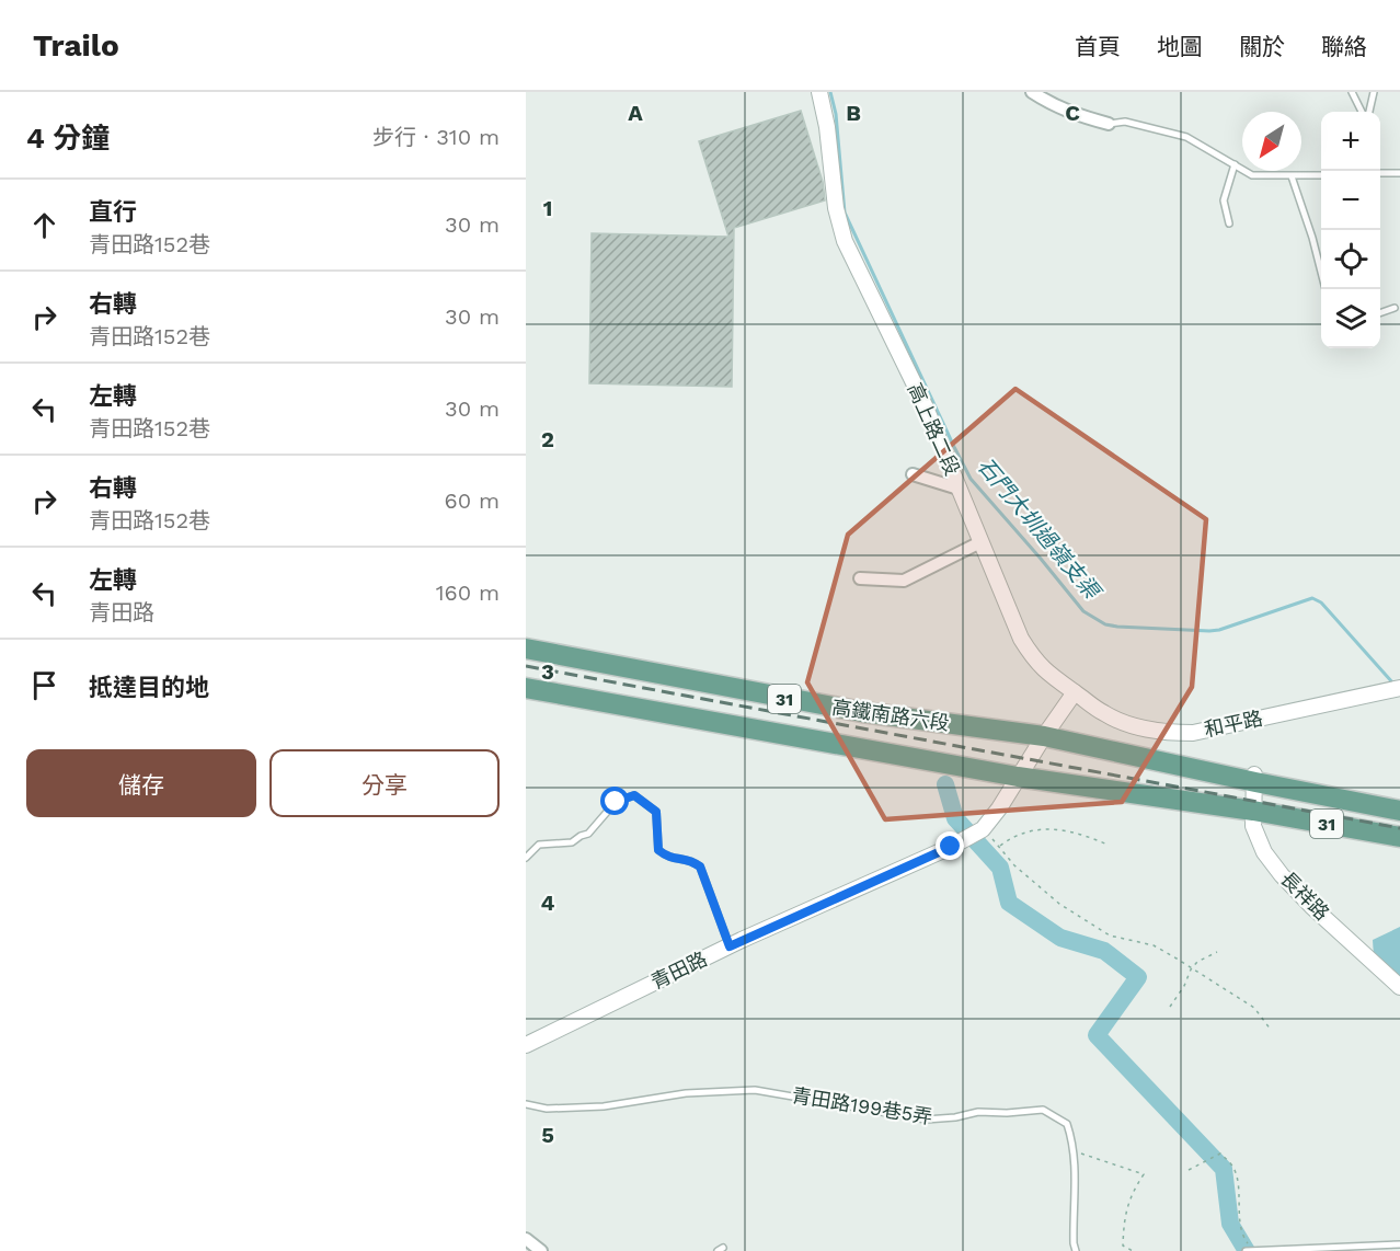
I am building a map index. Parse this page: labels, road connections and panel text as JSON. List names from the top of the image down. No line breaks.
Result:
{"streets":{"main road":["31","高鐵南路六段"],"street":["高上路二段","和平路","長祥路","青田路"],"lane":["青田路199巷5弄"]},"crossings":[["高上路二段","和平路"],["31","高鐵南路六段"],["31","長祥路"],["高鐵南路六段","長祥路"],["高鐵南路六段","青田路"]],"water":["石門大圳過嶺支渠"],"north":"bottom left","page":{"header":"Trailo","nav":["首頁","地圖","關於","聯絡"],"heading":["4 分鐘","步行 · 310 m"],"map_buttons":["+","−"],"list":[["直行","青田路152巷","30 m"],["右轉","青田路152巷","30 m"],["左轉","青田路152巷","30 m"],["右轉","青田路152巷","60 m"],["左轉","青田路","160 m"],"抵達目的地"],"buttons":["儲存","分享"]},"grid":{"columns":["A","B","C"],"rows":["1","2","3","4","5"]}}
